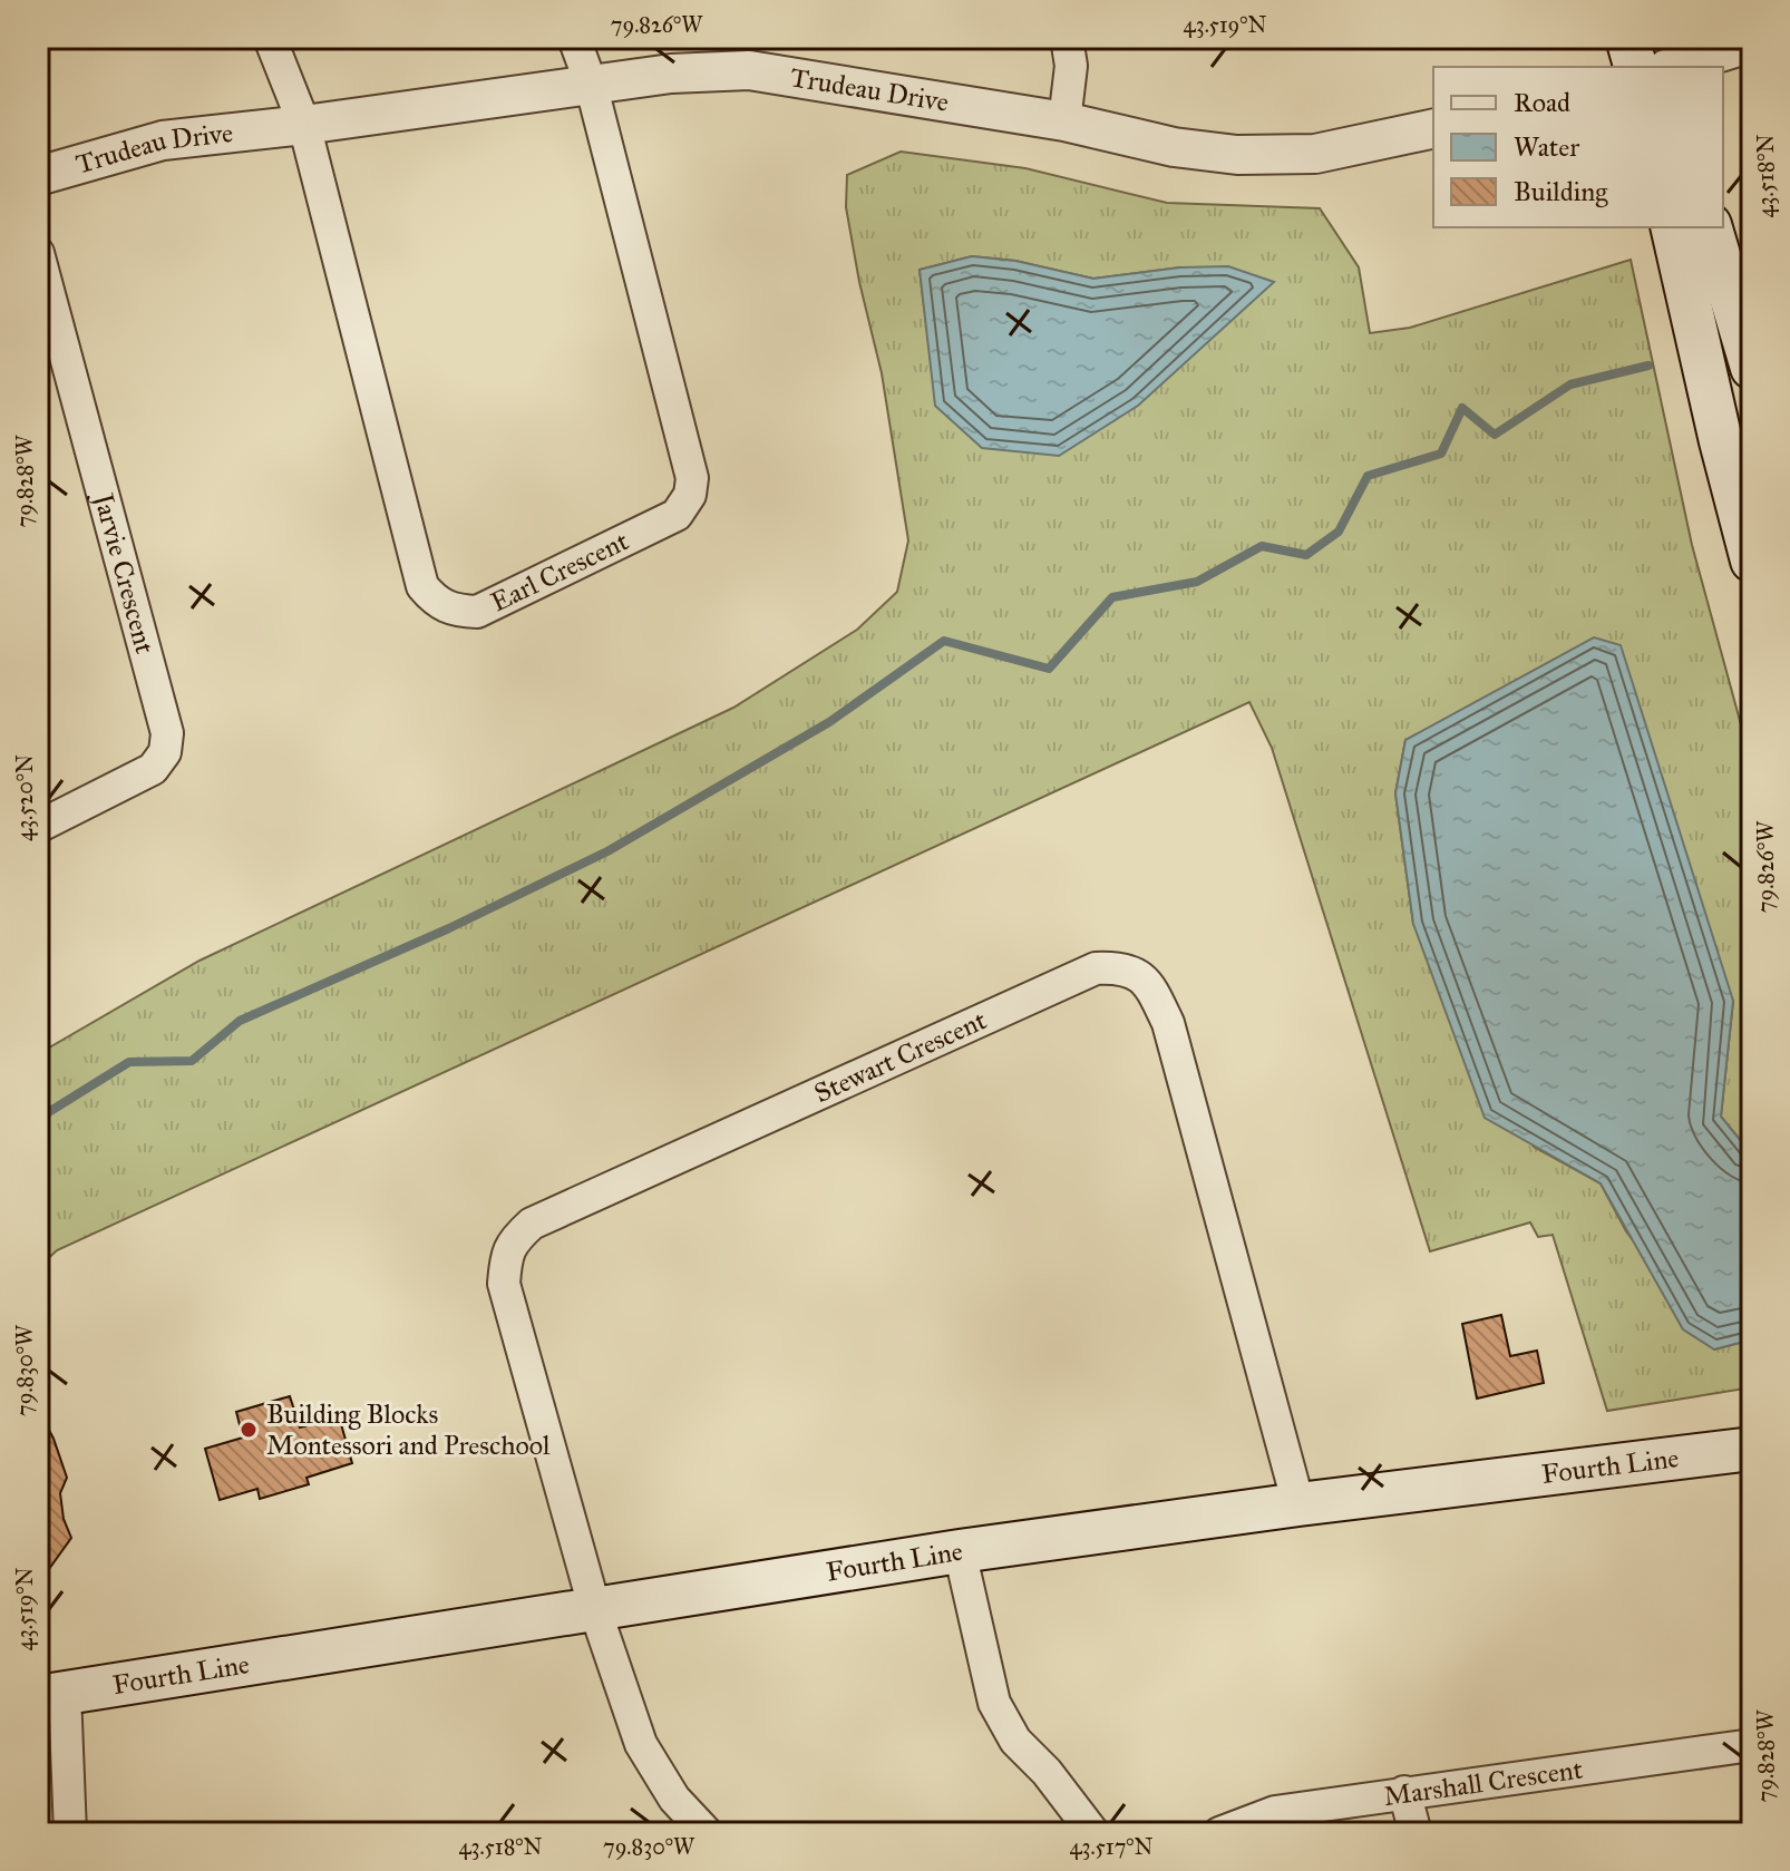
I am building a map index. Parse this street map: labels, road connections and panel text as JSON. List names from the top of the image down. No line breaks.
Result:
{"streets":{"main road":["Fourth Line"],"street":["Trudeau Drive","Earl Crescent","Jarvie Crescent","Stewart Crescent","Marshall Crescent"]},"crossings":[["Trudeau Drive","Earl Crescent"],["Stewart Crescent","Fourth Line"]],"places":["Building Blocks Montessori and Preschool"],"legend":["Road","Water","Building"],"coordinates":["79.826°W","43.519°N","43.518°N","79.828°W","43.520°N","79.830°W","43.517°N"]}
